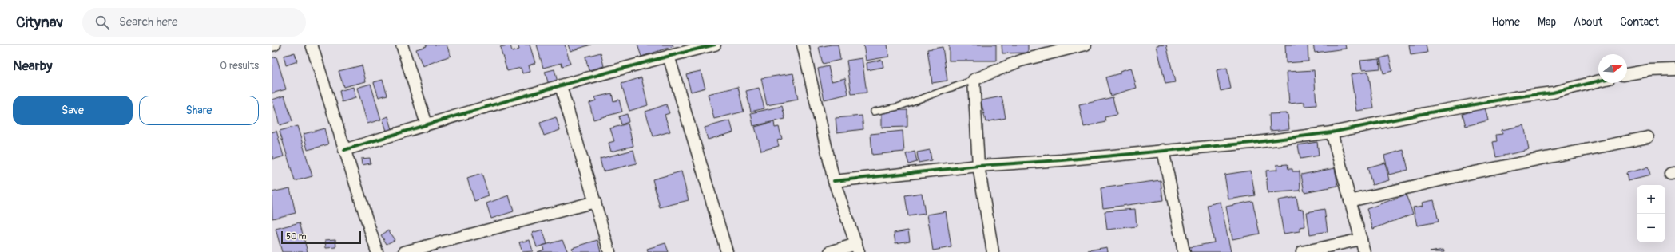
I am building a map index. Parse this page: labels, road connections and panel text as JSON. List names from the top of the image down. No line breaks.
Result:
{"scale_bar":"50 m","north":"right","page":{"header":"Citynav","search":"Search here","nav":["Home","Map","About","Contact"],"heading":["Nearby","0 results"],"buttons":["Save","Share"],"map_buttons":["+","−"],"scale":"50 m"}}
